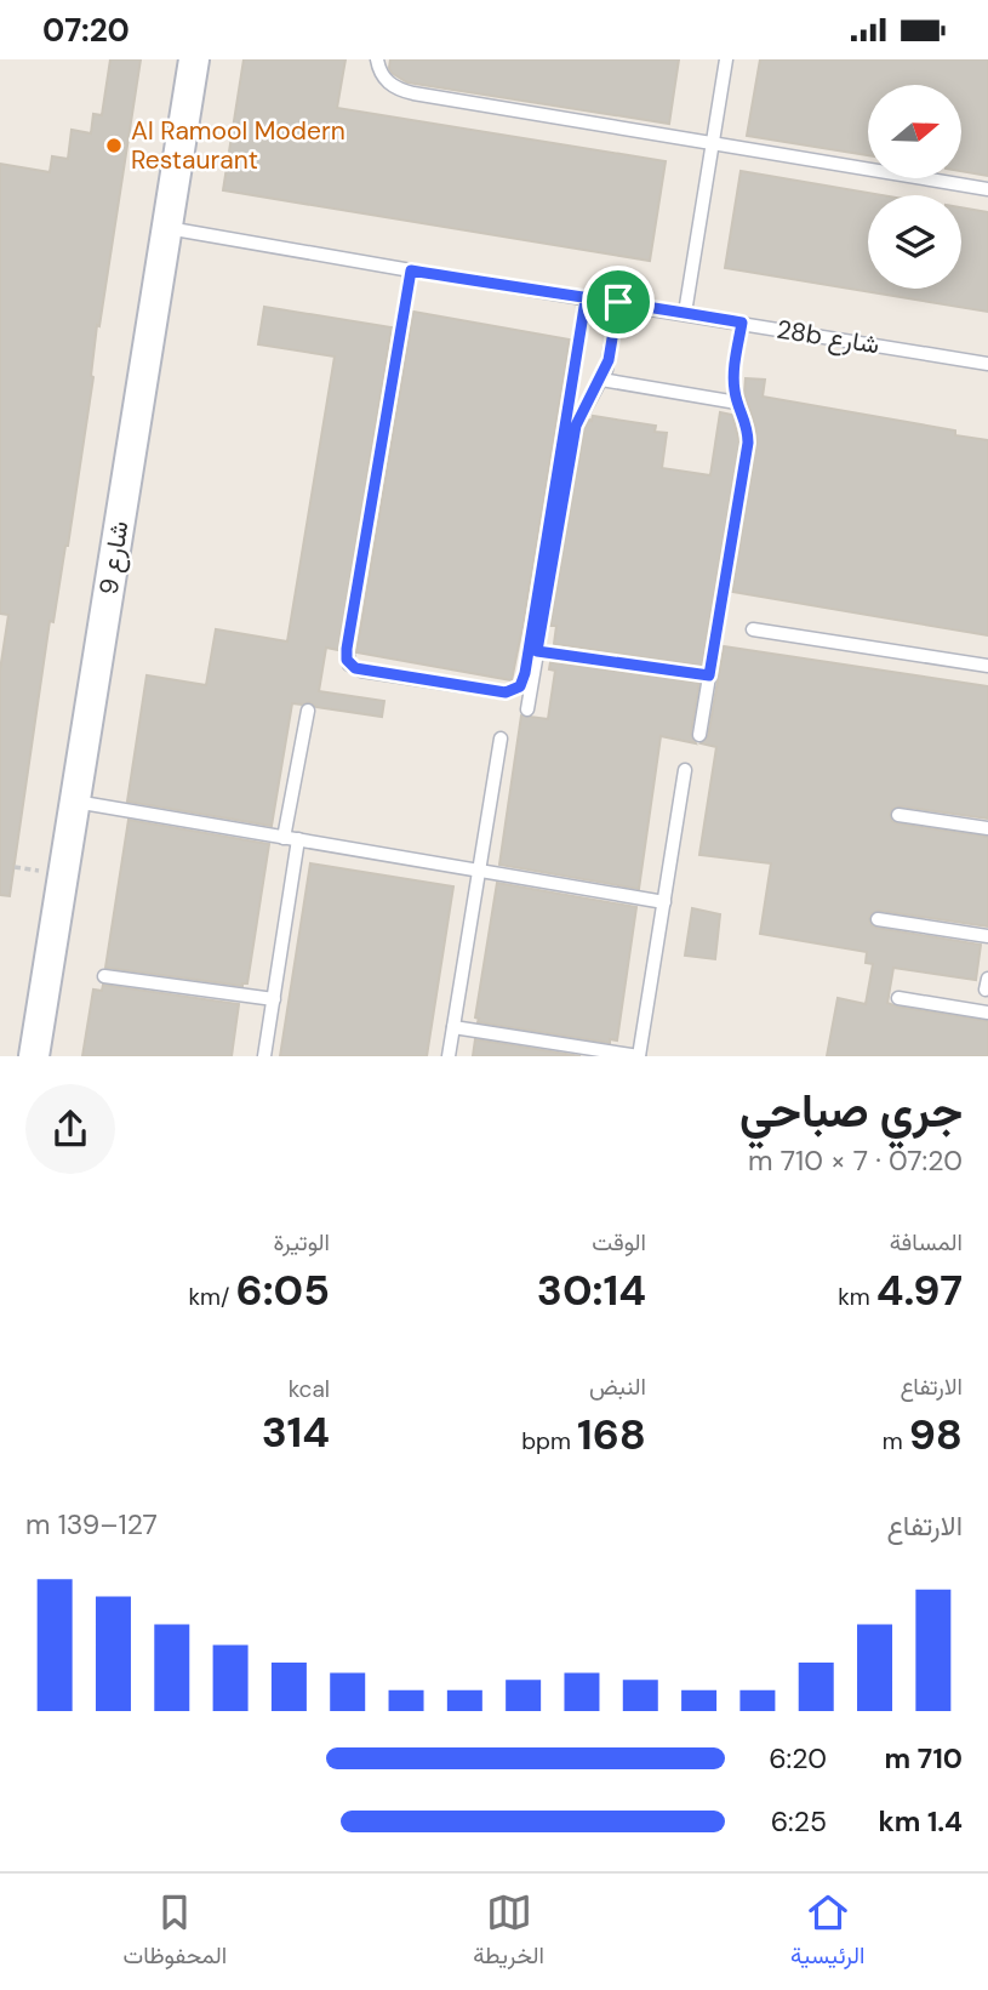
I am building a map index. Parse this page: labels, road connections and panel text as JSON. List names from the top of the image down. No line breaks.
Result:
{"streets":{"street":["شارع 9"],"lane":["28b شارع"]},"crossings":[["28b شارع","شارع 9"]],"places":["Al Ramool Modern Restaurant"],"north":"right","page":{"status":"07:20","heading":["جري صباحي","07:20 · 7 × 710 m"],"stats":[["المسافة","4.97 km"],["الوقت","30:14"],["الوتيرة","6:05 /km"],["الارتفاع","98 m"],["النبض","168 bpm"],["kcal","314"]],"chart":["الارتفاع","127–139 m"],"list":[{"name":"710 m","note":"6:20"},{"name":"1.4 km","note":"6:25"}],"tabs":["الرئيسية","الخريطة","المحفوظات"]}}
